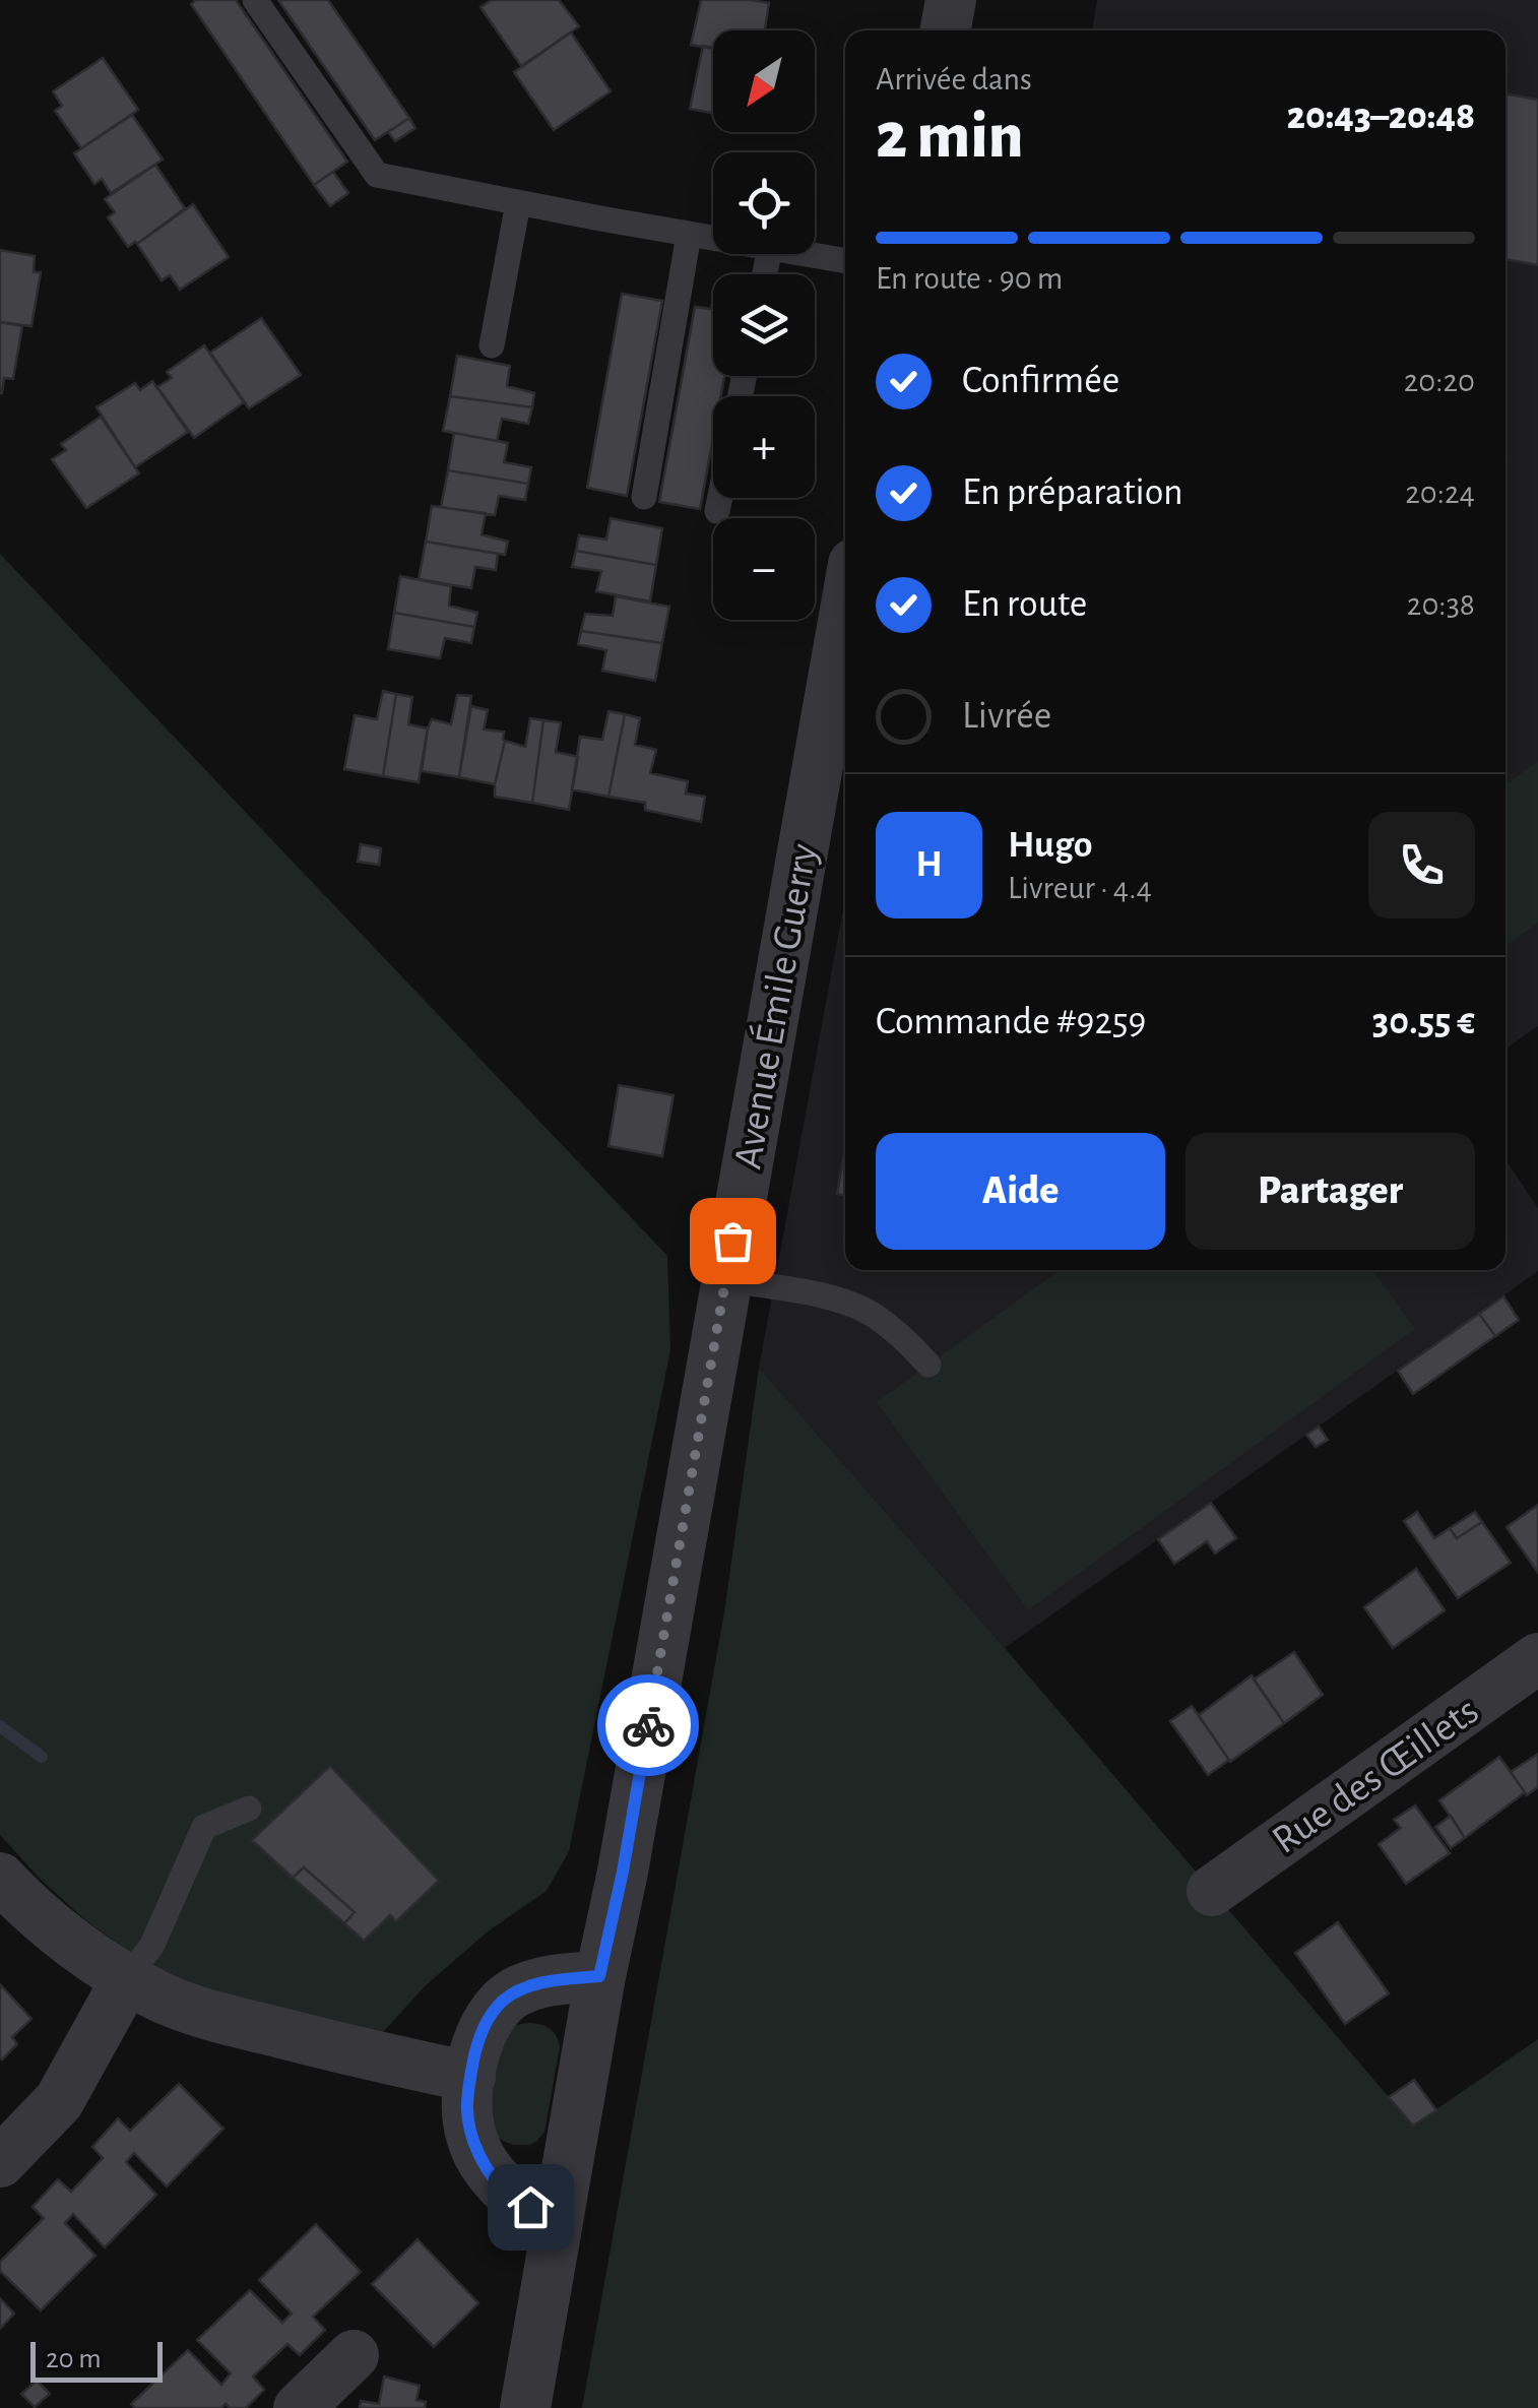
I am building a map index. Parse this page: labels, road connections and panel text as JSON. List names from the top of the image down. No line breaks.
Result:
{"streets":{"street":["Avenue Émile Guerry","Rue des Œillets"]},"scale_bar":"20 m","north":"bottom left","page":{"map_buttons":["+","−"],"heading":["2 min","Arrivée dans","20:43–20:48"],"panel":["Hugo","Livreur · 4.4","Commande #9259","30.55 €"],"bar":"En route · 90 m","list":[["Confirmée","20:20"],["En préparation","20:24"],["En route","20:38"],"Livrée"],"round":"H","buttons":["Aide","Partager"],"scale":"20 m"}}
